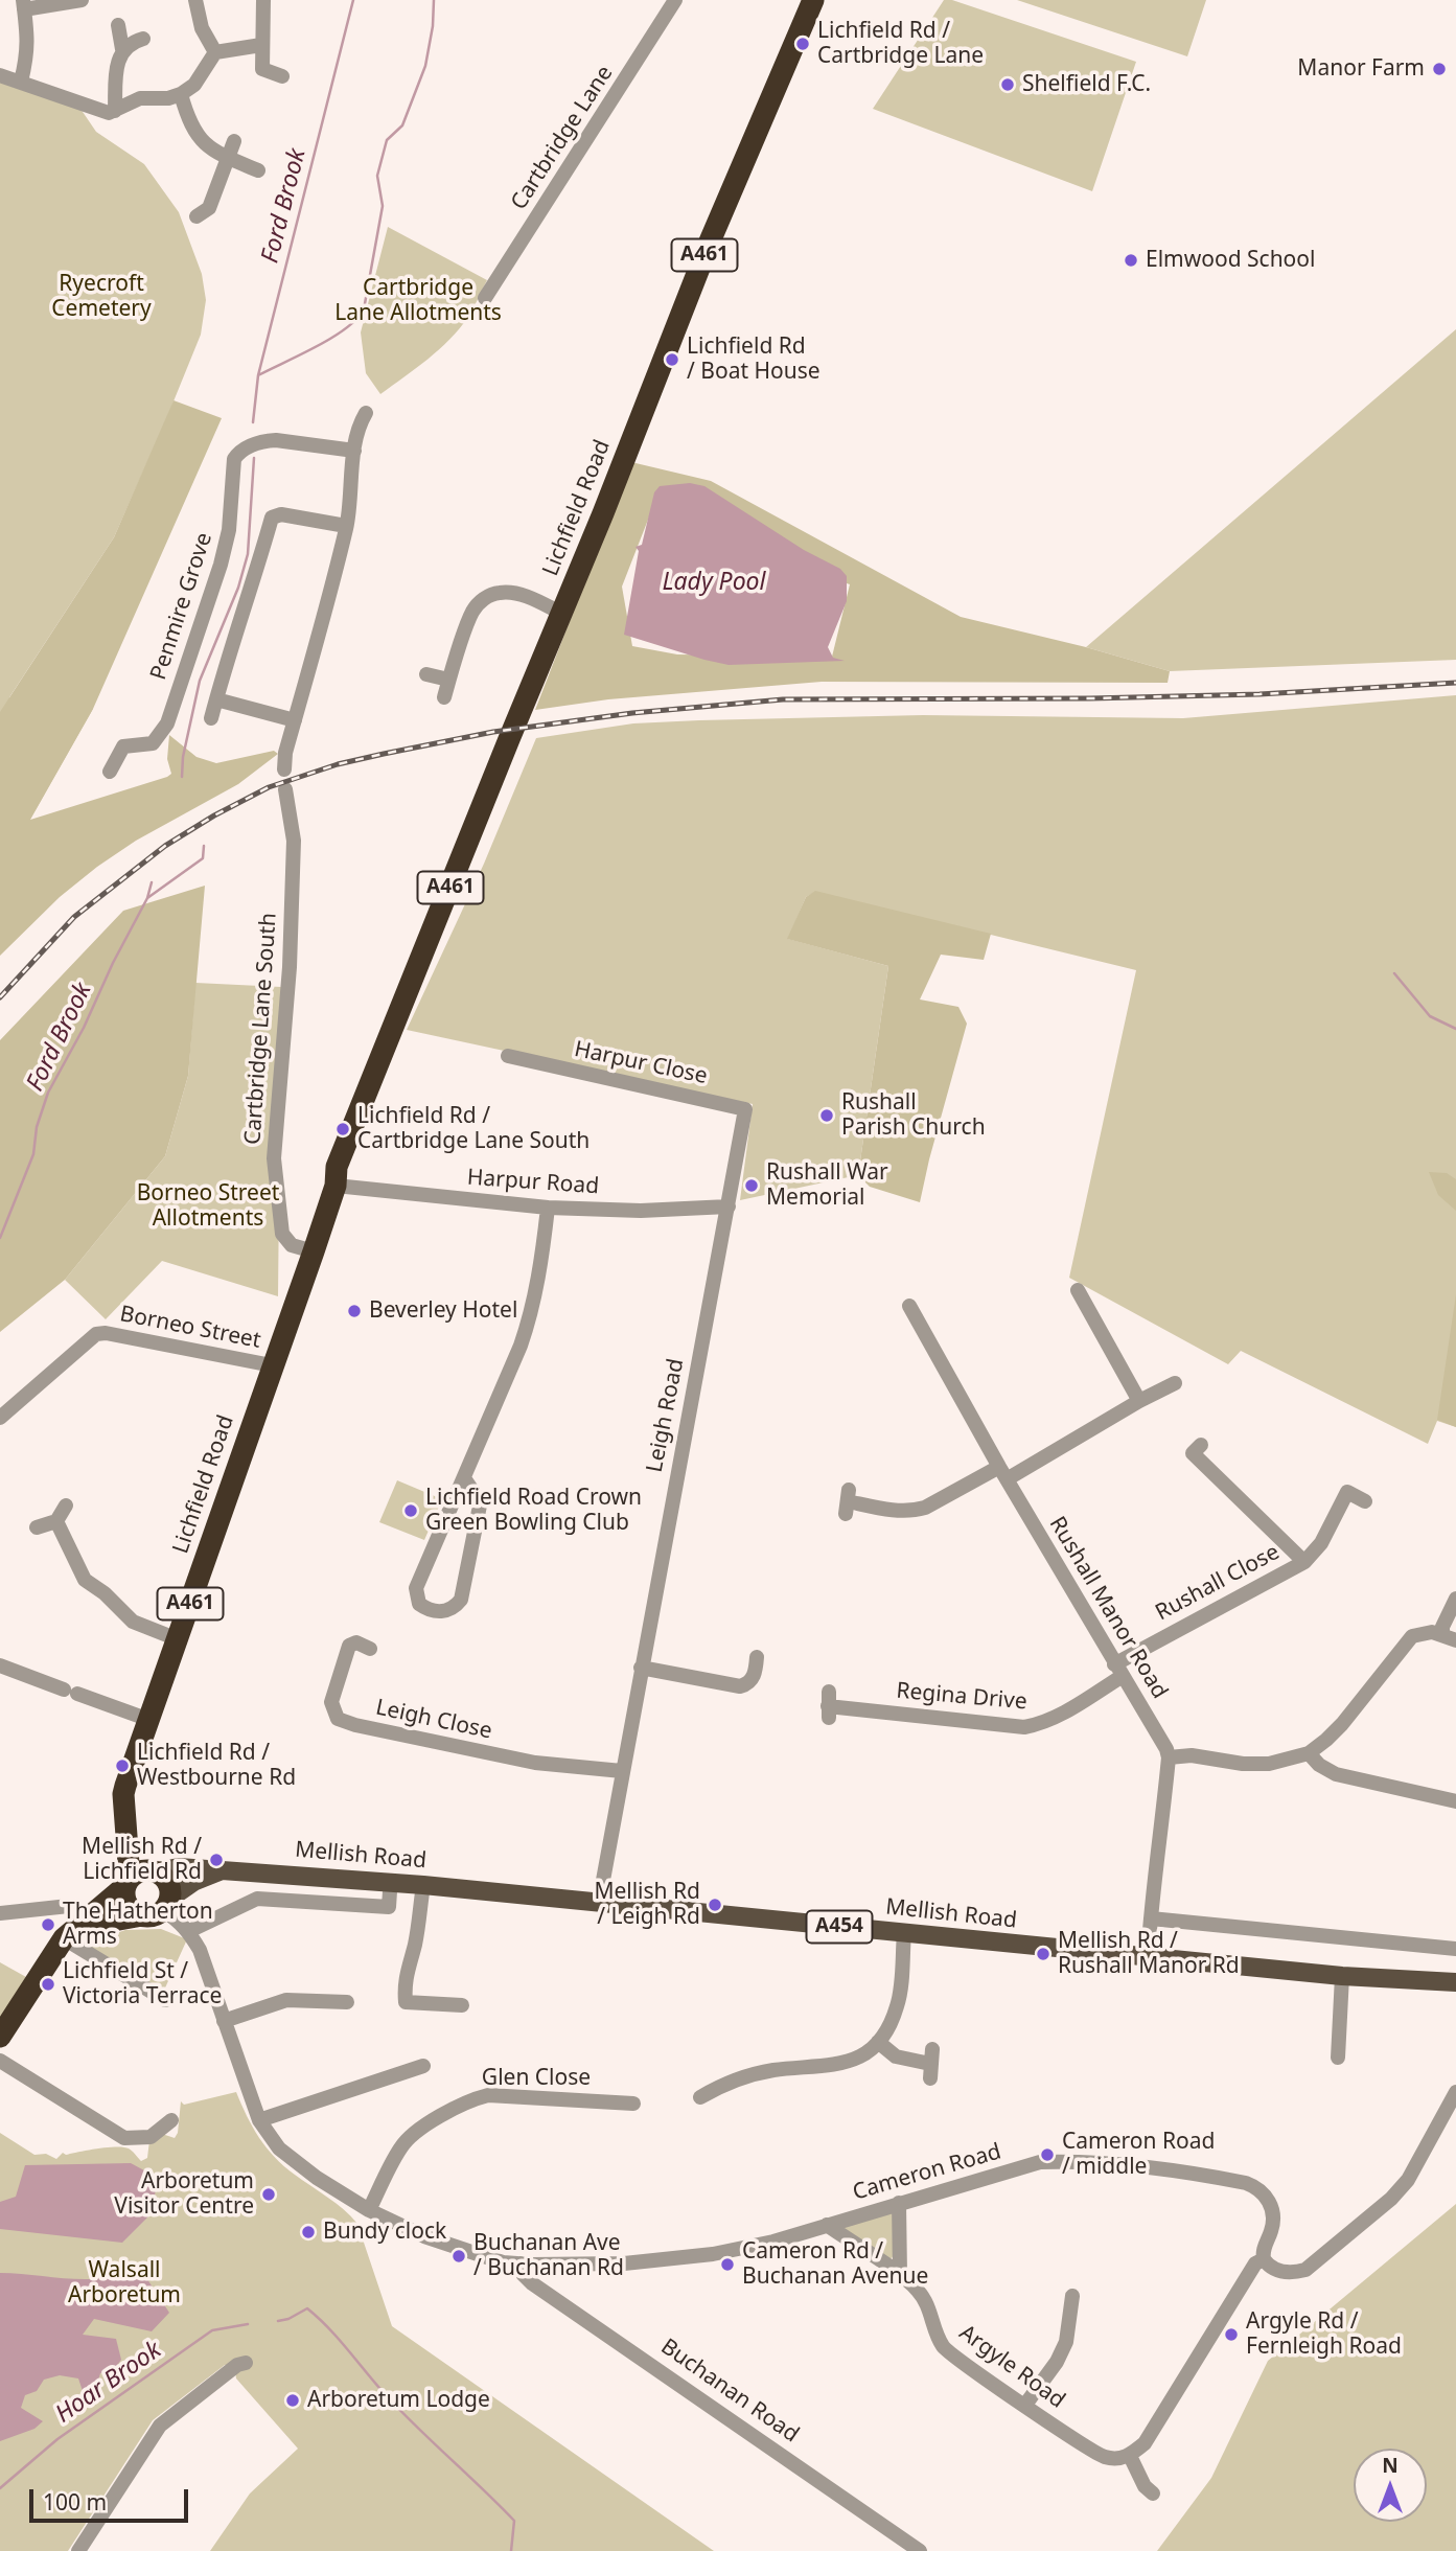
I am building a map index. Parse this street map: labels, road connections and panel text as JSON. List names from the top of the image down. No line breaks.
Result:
{"streets":{"highway":["A461","Lichfield Road"],"main road":["Mellish Road","A454"],"street":["Cartbridge Lane","Penmire Grove","Cartbridge Lane South","Harpur Close","Harpur Road","Borneo Street","Leigh Road","Rushall Close","Rushall Manor Road","Regina Drive","Leigh Close","Glen Close","Cameron Road","Argyle Road","Buchanan Road"]},"crossings":[["Lichfield Road","Cartbridge Lane South"],["Lichfield Road","Harpur Road"],["Lichfield Road","Borneo Street"],["Lichfield Road","Mellish Road"],["Harpur Close","Leigh Road"],["Harpur Road","Leigh Road"],["Leigh Road","Leigh Close"],["Leigh Road","Mellish Road"],["Rushall Close","Rushall Manor Road"],["Rushall Close","Regina Drive"],["Rushall Manor Road","Regina Drive"],["Glen Close","Cameron Road"],["Cameron Road","Argyle Road"],["Cameron Road","Buchanan Road"]],"water":["Ford Brook","Lady Pool","Hoar Brook"],"parks":["Ryecroft Cemetery","Cartbridge Lane Allotments","Borneo Street Allotments","Walsall Arboretum"],"places":["Lichfield Rd / Cartbridge Lane","Manor Farm","Shelfield F.C.","Elmwood School","Lichfield Rd / Boat House","Rushall Parish Church","Lichfield Rd / Cartbridge Lane South","Rushall War Memorial","Beverley Hotel","Lichfield Road Crown Green Bowling Club","Lichfield Rd / Westbourne Rd","Mellish Rd / Lichfield Rd","Mellish Rd / Leigh Rd","The Hatherton Arms","Mellish Rd / Rushall Manor Rd","Lichfield St / Victoria Terrace","Cameron Road / middle","Arboretum Visitor Centre","Bundy clock","Buchanan Ave / Buchanan Rd","Cameron Rd / Buchanan Avenue","Argyle Rd / Fernleigh Road","Arboretum Lodge"],"scale_bar":"100 m","north":"top"}
